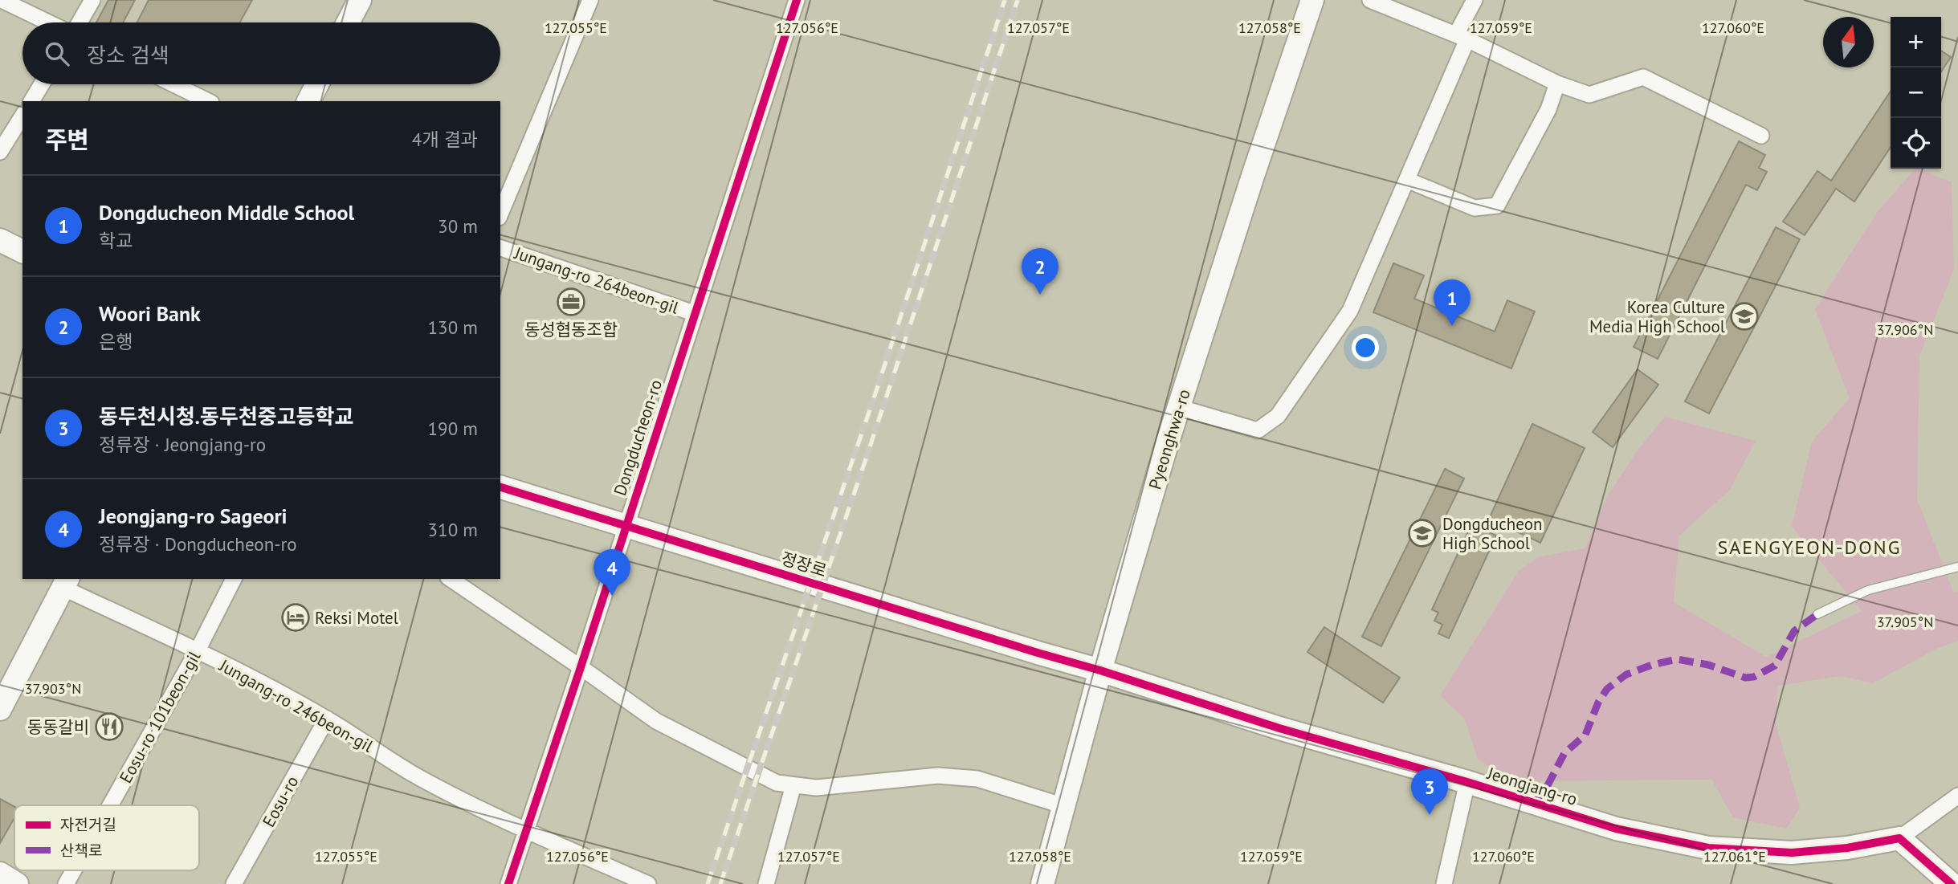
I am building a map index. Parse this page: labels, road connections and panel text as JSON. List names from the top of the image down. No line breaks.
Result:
{"streets":{"street":["Jungang-ro 264beon-gil","Dongducheon-ro","Pyeonghwa-ro","정장로","Jungang-ro 246beon-gil","Eosu-ro 101beon-gil","Jeongjang-ro","Eosu-ro"]},"crossings":[["Jungang-ro 264beon-gil","Dongducheon-ro"],["Dongducheon-ro","정장로"],["Dongducheon-ro","Jungang-ro 246beon-gil"],["Pyeonghwa-ro","정장로"],["Pyeonghwa-ro","Jeongjang-ro"],["정장로","Jeongjang-ro"],["Jungang-ro 246beon-gil","Eosu-ro 101beon-gil"],["Jungang-ro 246beon-gil","Eosu-ro"]],"districts":["SAENGYEON-DONG"],"places":{"office":["동성협동조합"],"school or university":["Korea Culture Media High School","Dongducheon High School"],"hotel":["Reksi Motel"],"restaurant":["동동갈비"]},"legend":["자전거길","산책로"],"north":"top","page":{"map_buttons":["+","−"],"search":"장소 검색","heading":["주변","4개 결과"],"list":[{"mark":"1","name":"Dongducheon Middle School","note":"학교","value":"30 m"},{"mark":"2","name":"Woori Bank","note":"은행","value":"130 m"},{"mark":"3","name":"동두천시청.동두천중고등학교","note":"정류장 · Jeongjang-ro","value":"190 m"},{"mark":"4","name":"Jeongjang-ro Sageori","note":"정류장 · Dongducheon-ro","value":"310 m"}],"pins":["2","1","4","3"]},"coordinates":["127.055°E","127.056°E","127.057°E","127.058°E","127.059°E","127.060°E","37.906°N","37.905°N","37.903°N","127.061°E"]}
